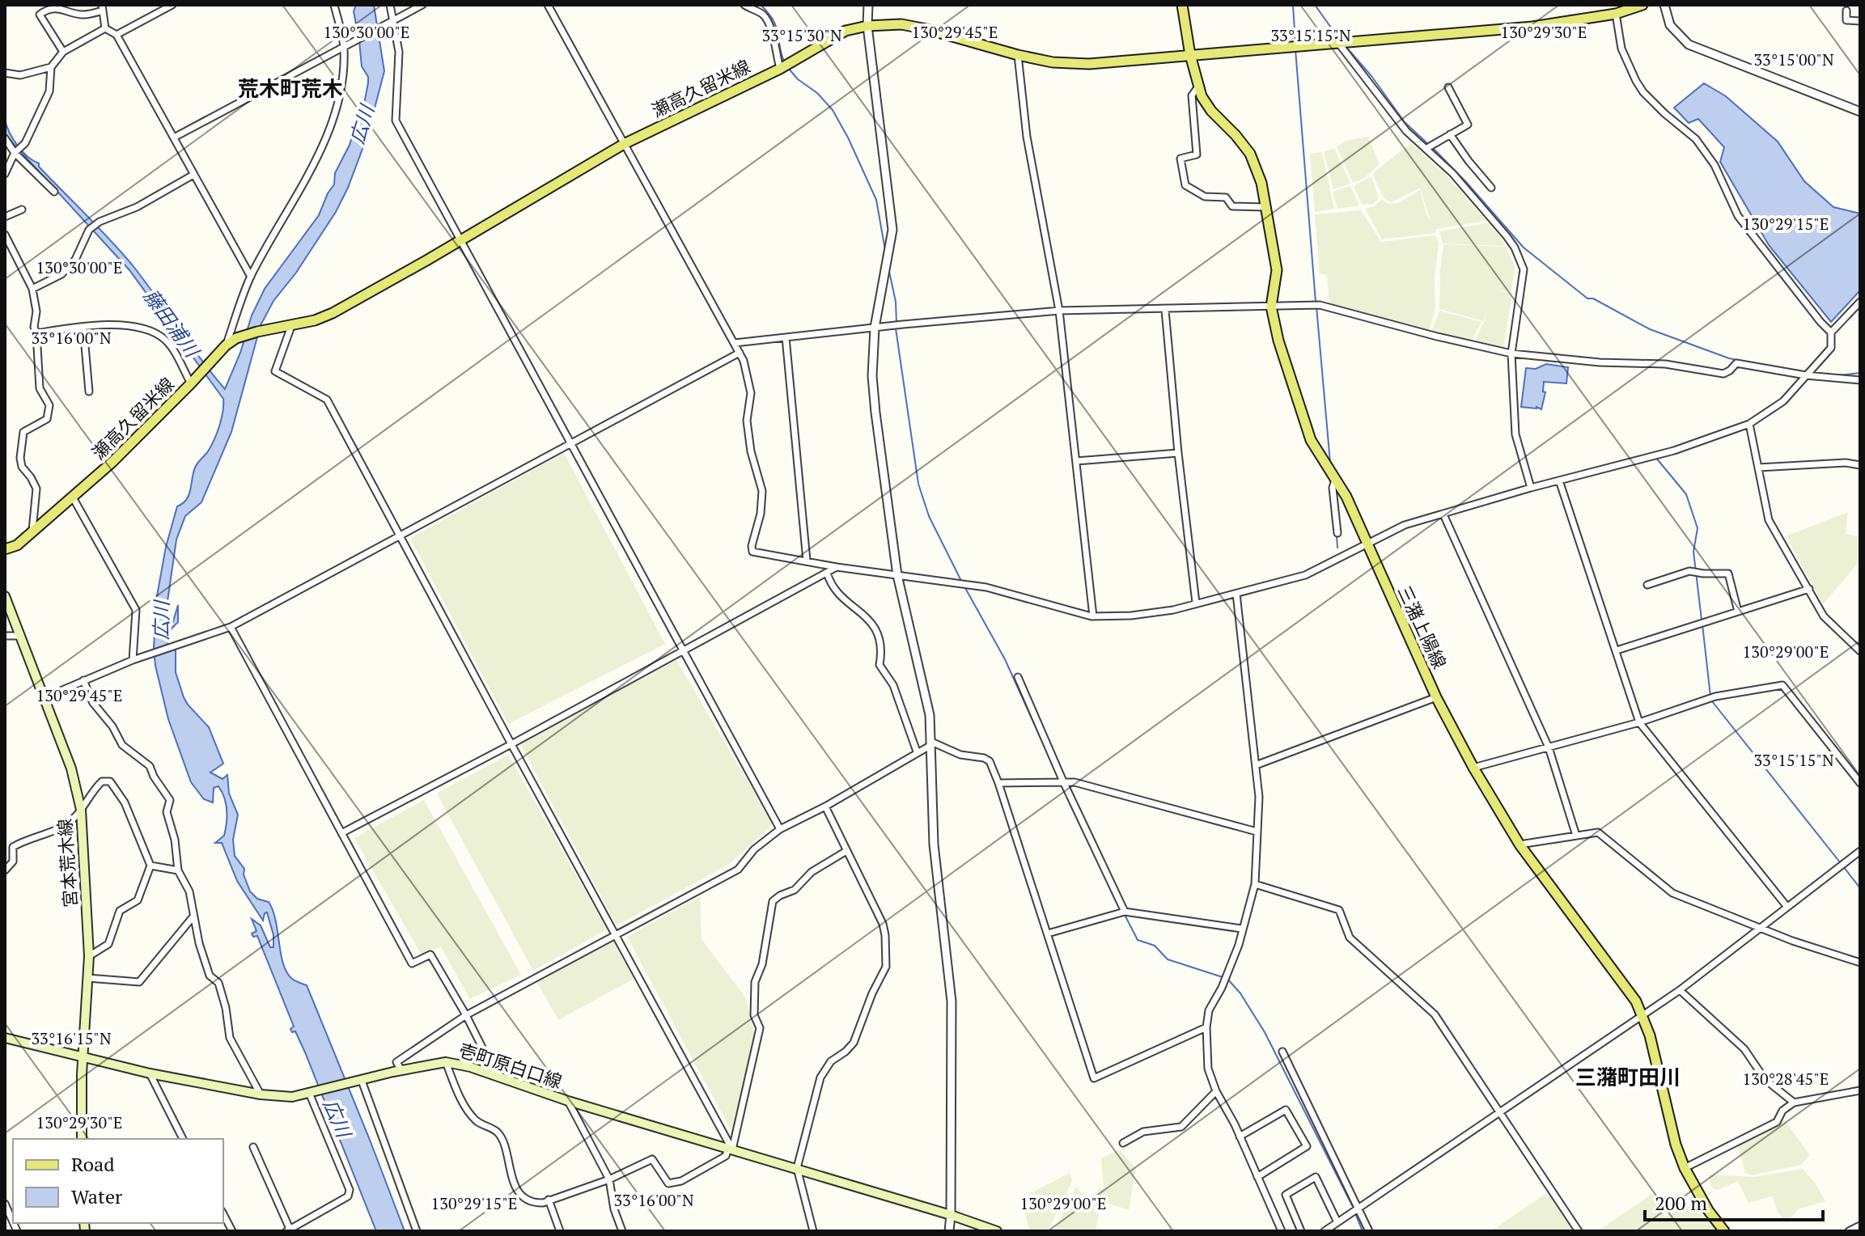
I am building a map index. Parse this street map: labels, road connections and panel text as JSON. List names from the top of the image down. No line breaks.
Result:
{"streets":{"main road":["瀬高久留米線","三潴上陽線","宮本荒木線","壱町原白口線"]},"crossings":[["瀬高久留米線","三潴上陽線"],["宮本荒木線","壱町原白口線"]],"districts":["荒木町荒木","三潴町田川"],"water":["広川","藤田浦川"],"legend":["Road","Water"],"scale_bar":"200 m","coordinates":["130°30'00\"E","130°29'45\"E","130°29'30\"E","33°15'30\"N","33°15'15\"N","33°15'00\"N","130°29'15\"E","33°16'00\"N","130°29'00\"E","33°16'15\"N","130°28'45\"E"]}
